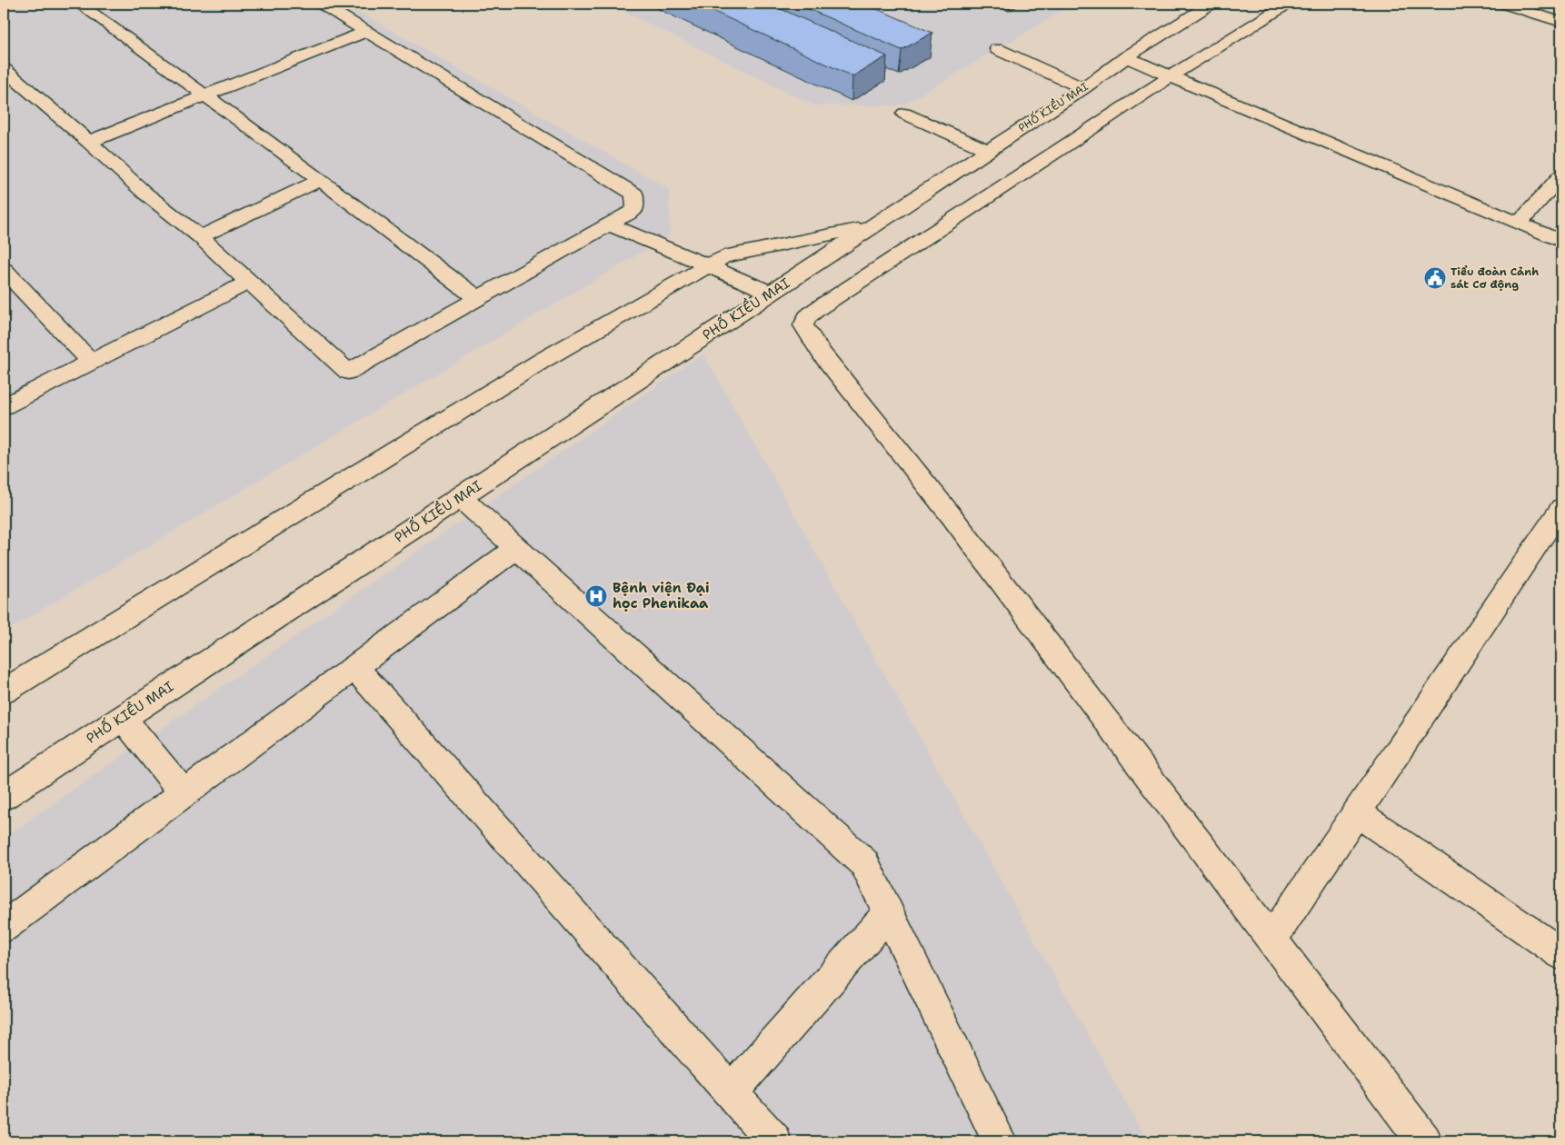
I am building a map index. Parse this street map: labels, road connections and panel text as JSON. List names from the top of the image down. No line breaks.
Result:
{"streets":{"street":["PHỐ KIỀU MAI"]},"places":{"public building":["Tiểu đoàn Cảnh sát Cơ động"],"hospital":["Bệnh viện Đại học Phenikaa"]}}
